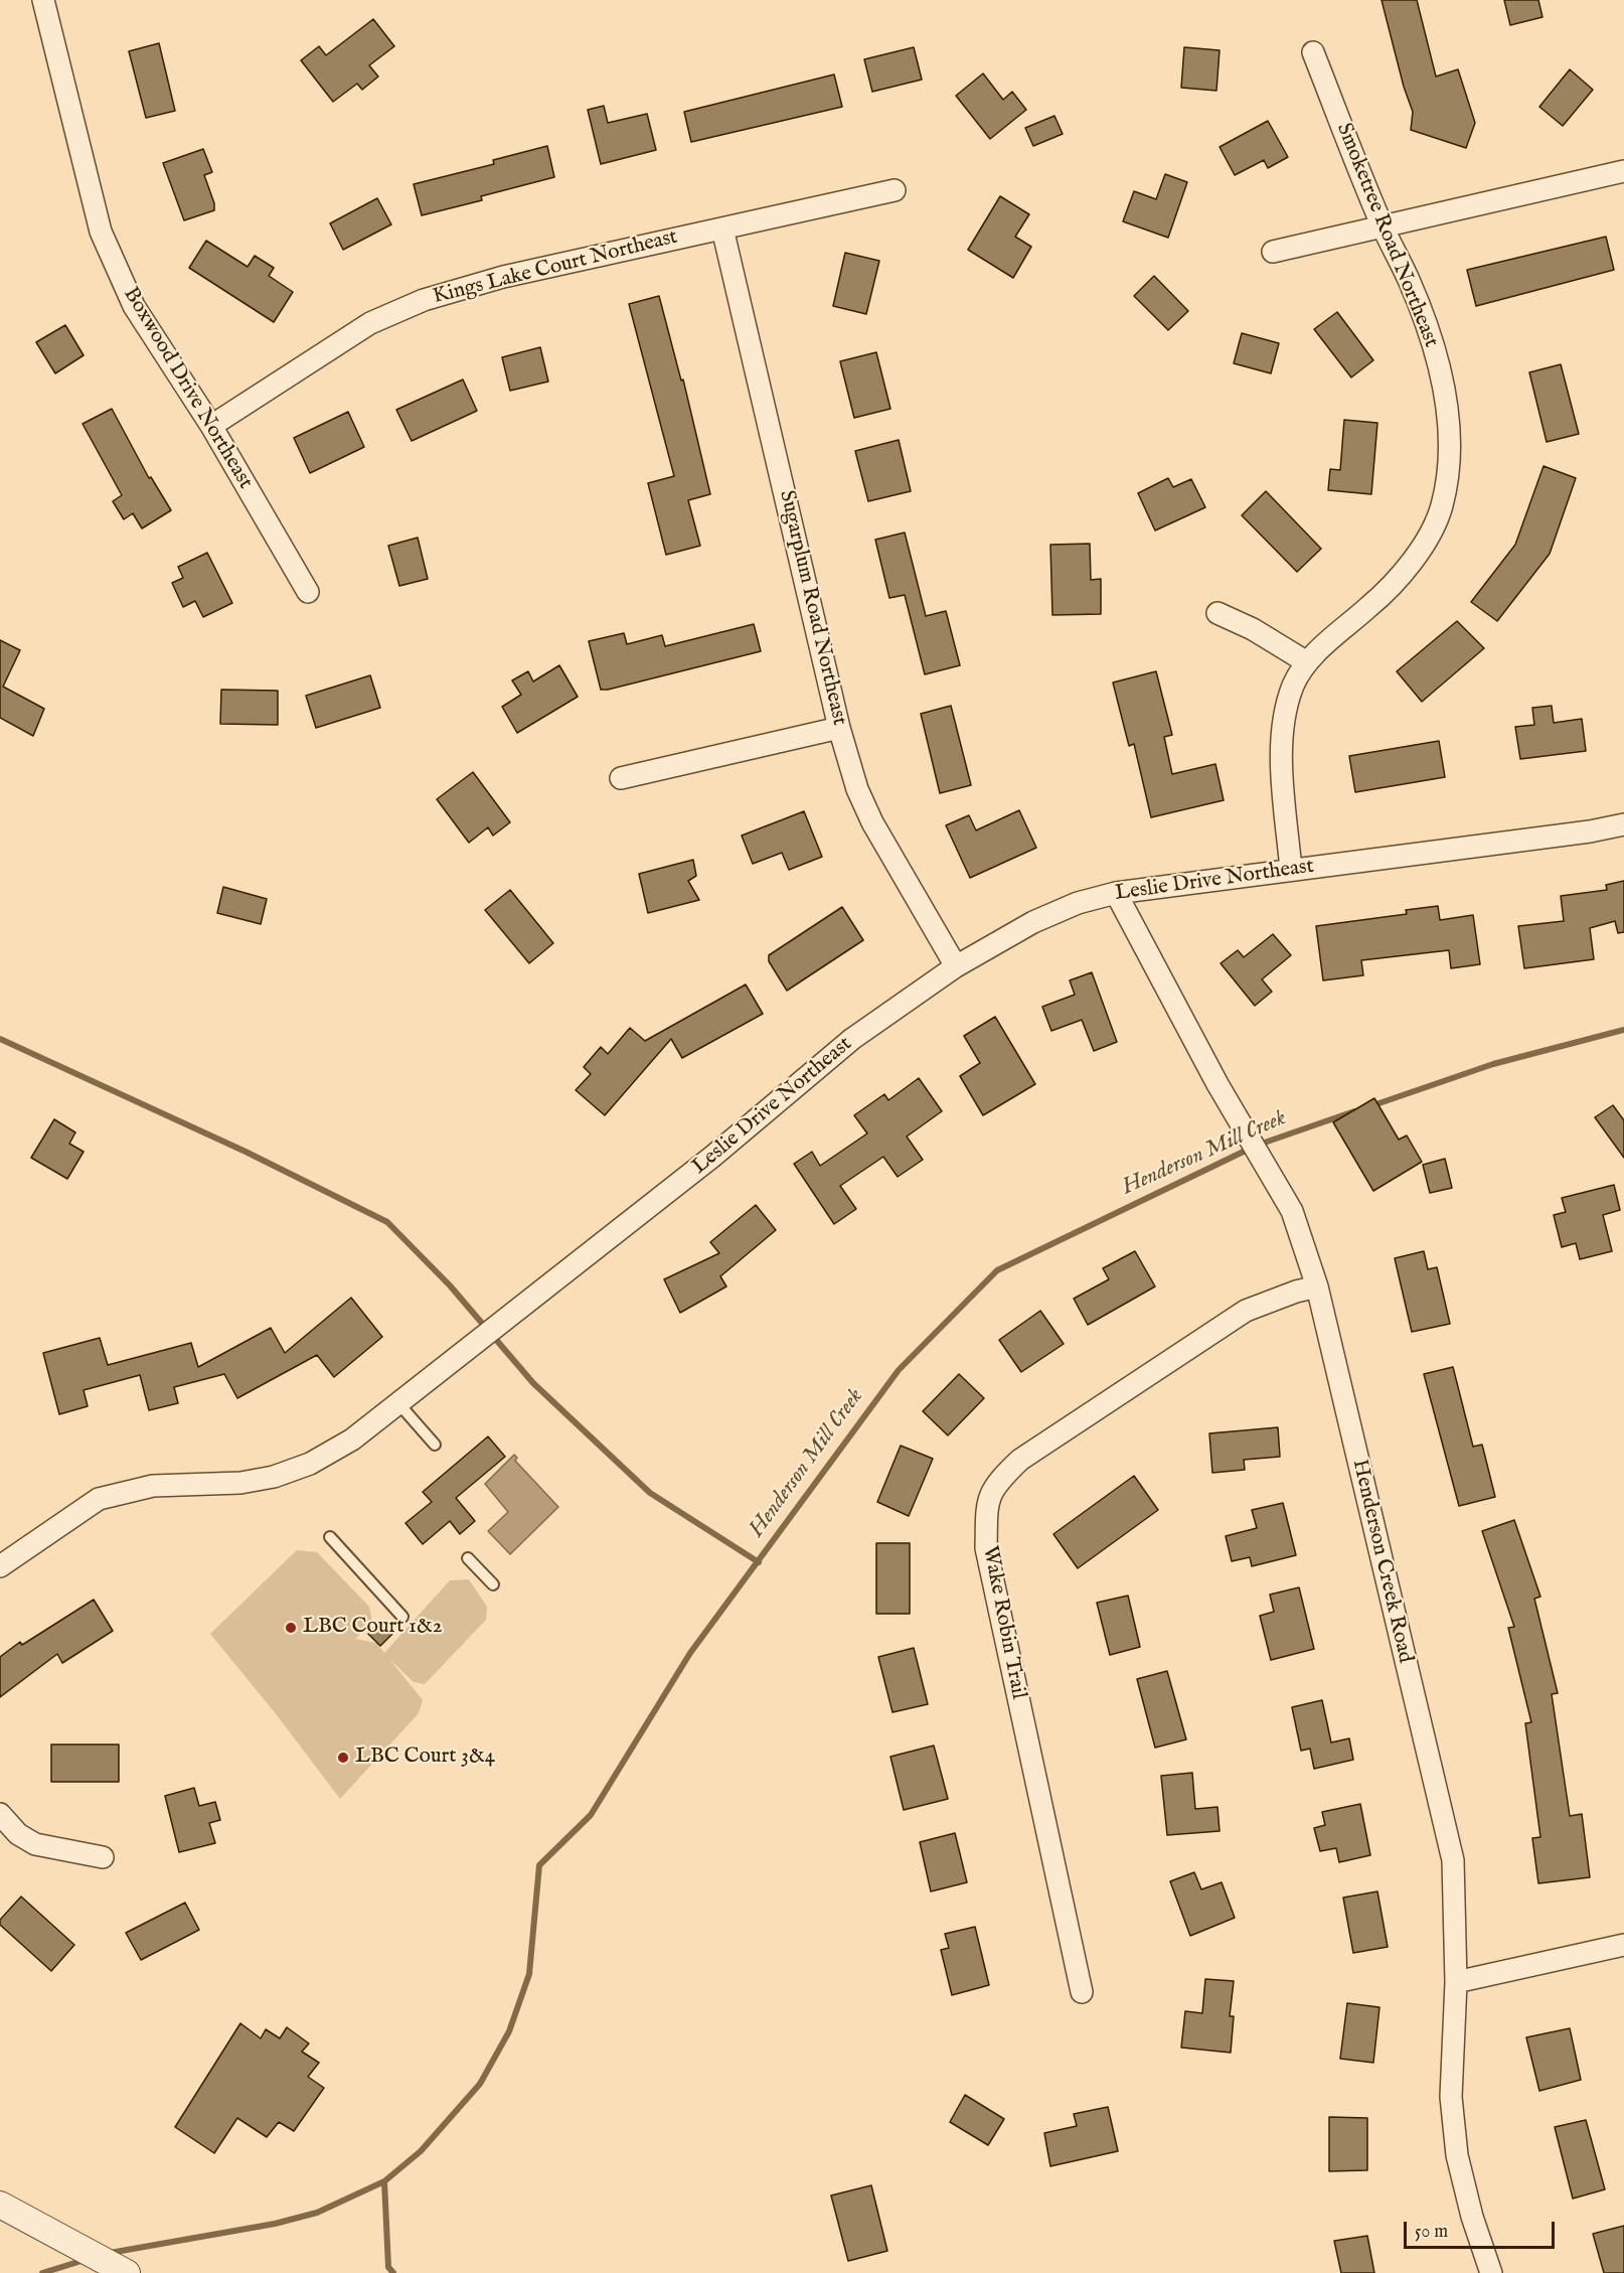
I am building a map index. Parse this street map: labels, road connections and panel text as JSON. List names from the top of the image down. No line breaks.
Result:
{"streets":{"street":["Smoketree Road Northeast","Kings Lake Court Northeast","Boxwood Drive Northeast","Sugarplum Road Northeast","Leslie Drive Northeast","Henderson Creek Road","Wake Robin Trail"]},"crossings":[["Smoketree Road Northeast","Leslie Drive Northeast"],["Kings Lake Court Northeast","Boxwood Drive Northeast"],["Kings Lake Court Northeast","Sugarplum Road Northeast"],["Sugarplum Road Northeast","Leslie Drive Northeast"],["Leslie Drive Northeast","Henderson Creek Road"],["Henderson Creek Road","Wake Robin Trail"]],"water":["Henderson Mill Creek"],"places":["LBC Court 1&2","LBC Court 3&4"],"scale_bar":"50 m"}
